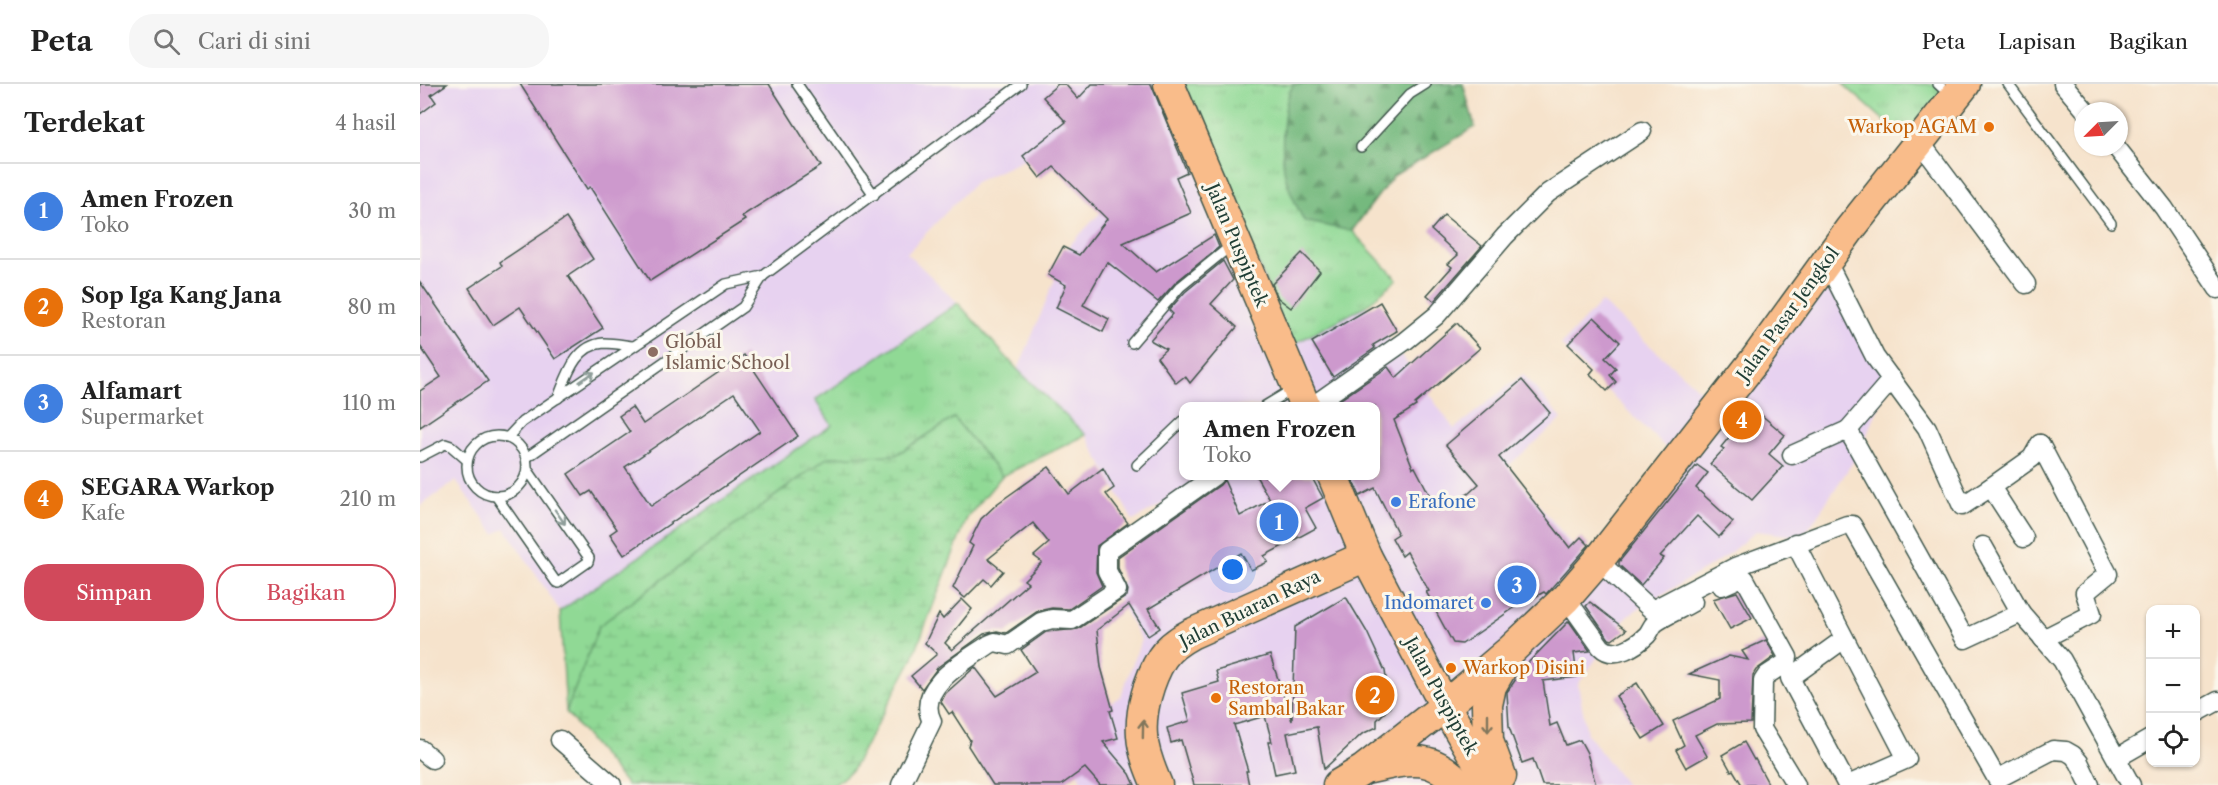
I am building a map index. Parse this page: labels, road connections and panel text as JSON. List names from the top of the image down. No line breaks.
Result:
{"streets":{"main road":["Jalan Puspiptek","Jalan Pasar Jengkol","Jalan Buaran Raya"]},"crossings":[["Jalan Puspiptek","Jalan Buaran Raya"]],"one_way":["Jalan Buaran Raya"],"places":["Warkop AGAM","Global Islamic School","Erafone","Indomaret","Warkop Disini","Restoran Sambal Bakar"],"north":"bottom left","page":{"header":"Peta","search":"Cari di sini","nav":["Peta","Lapisan","Bagikan"],"heading":["Terdekat","4 hasil"],"list":[{"mark":"1","name":"Amen Frozen","note":"Toko","value":"30 m"},{"mark":"2","name":"Sop Iga Kang Jana","note":"Restoran","value":"80 m"},{"mark":"3","name":"Alfamart","note":"Supermarket","value":"110 m"},{"mark":"4","name":"SEGARA Warkop","note":"Kafe","value":"210 m"}],"pins":["4","1","3","2"],"popup":["Amen Frozen","Toko"],"buttons":["Simpan","Bagikan"],"map_buttons":["+","−"]}}
